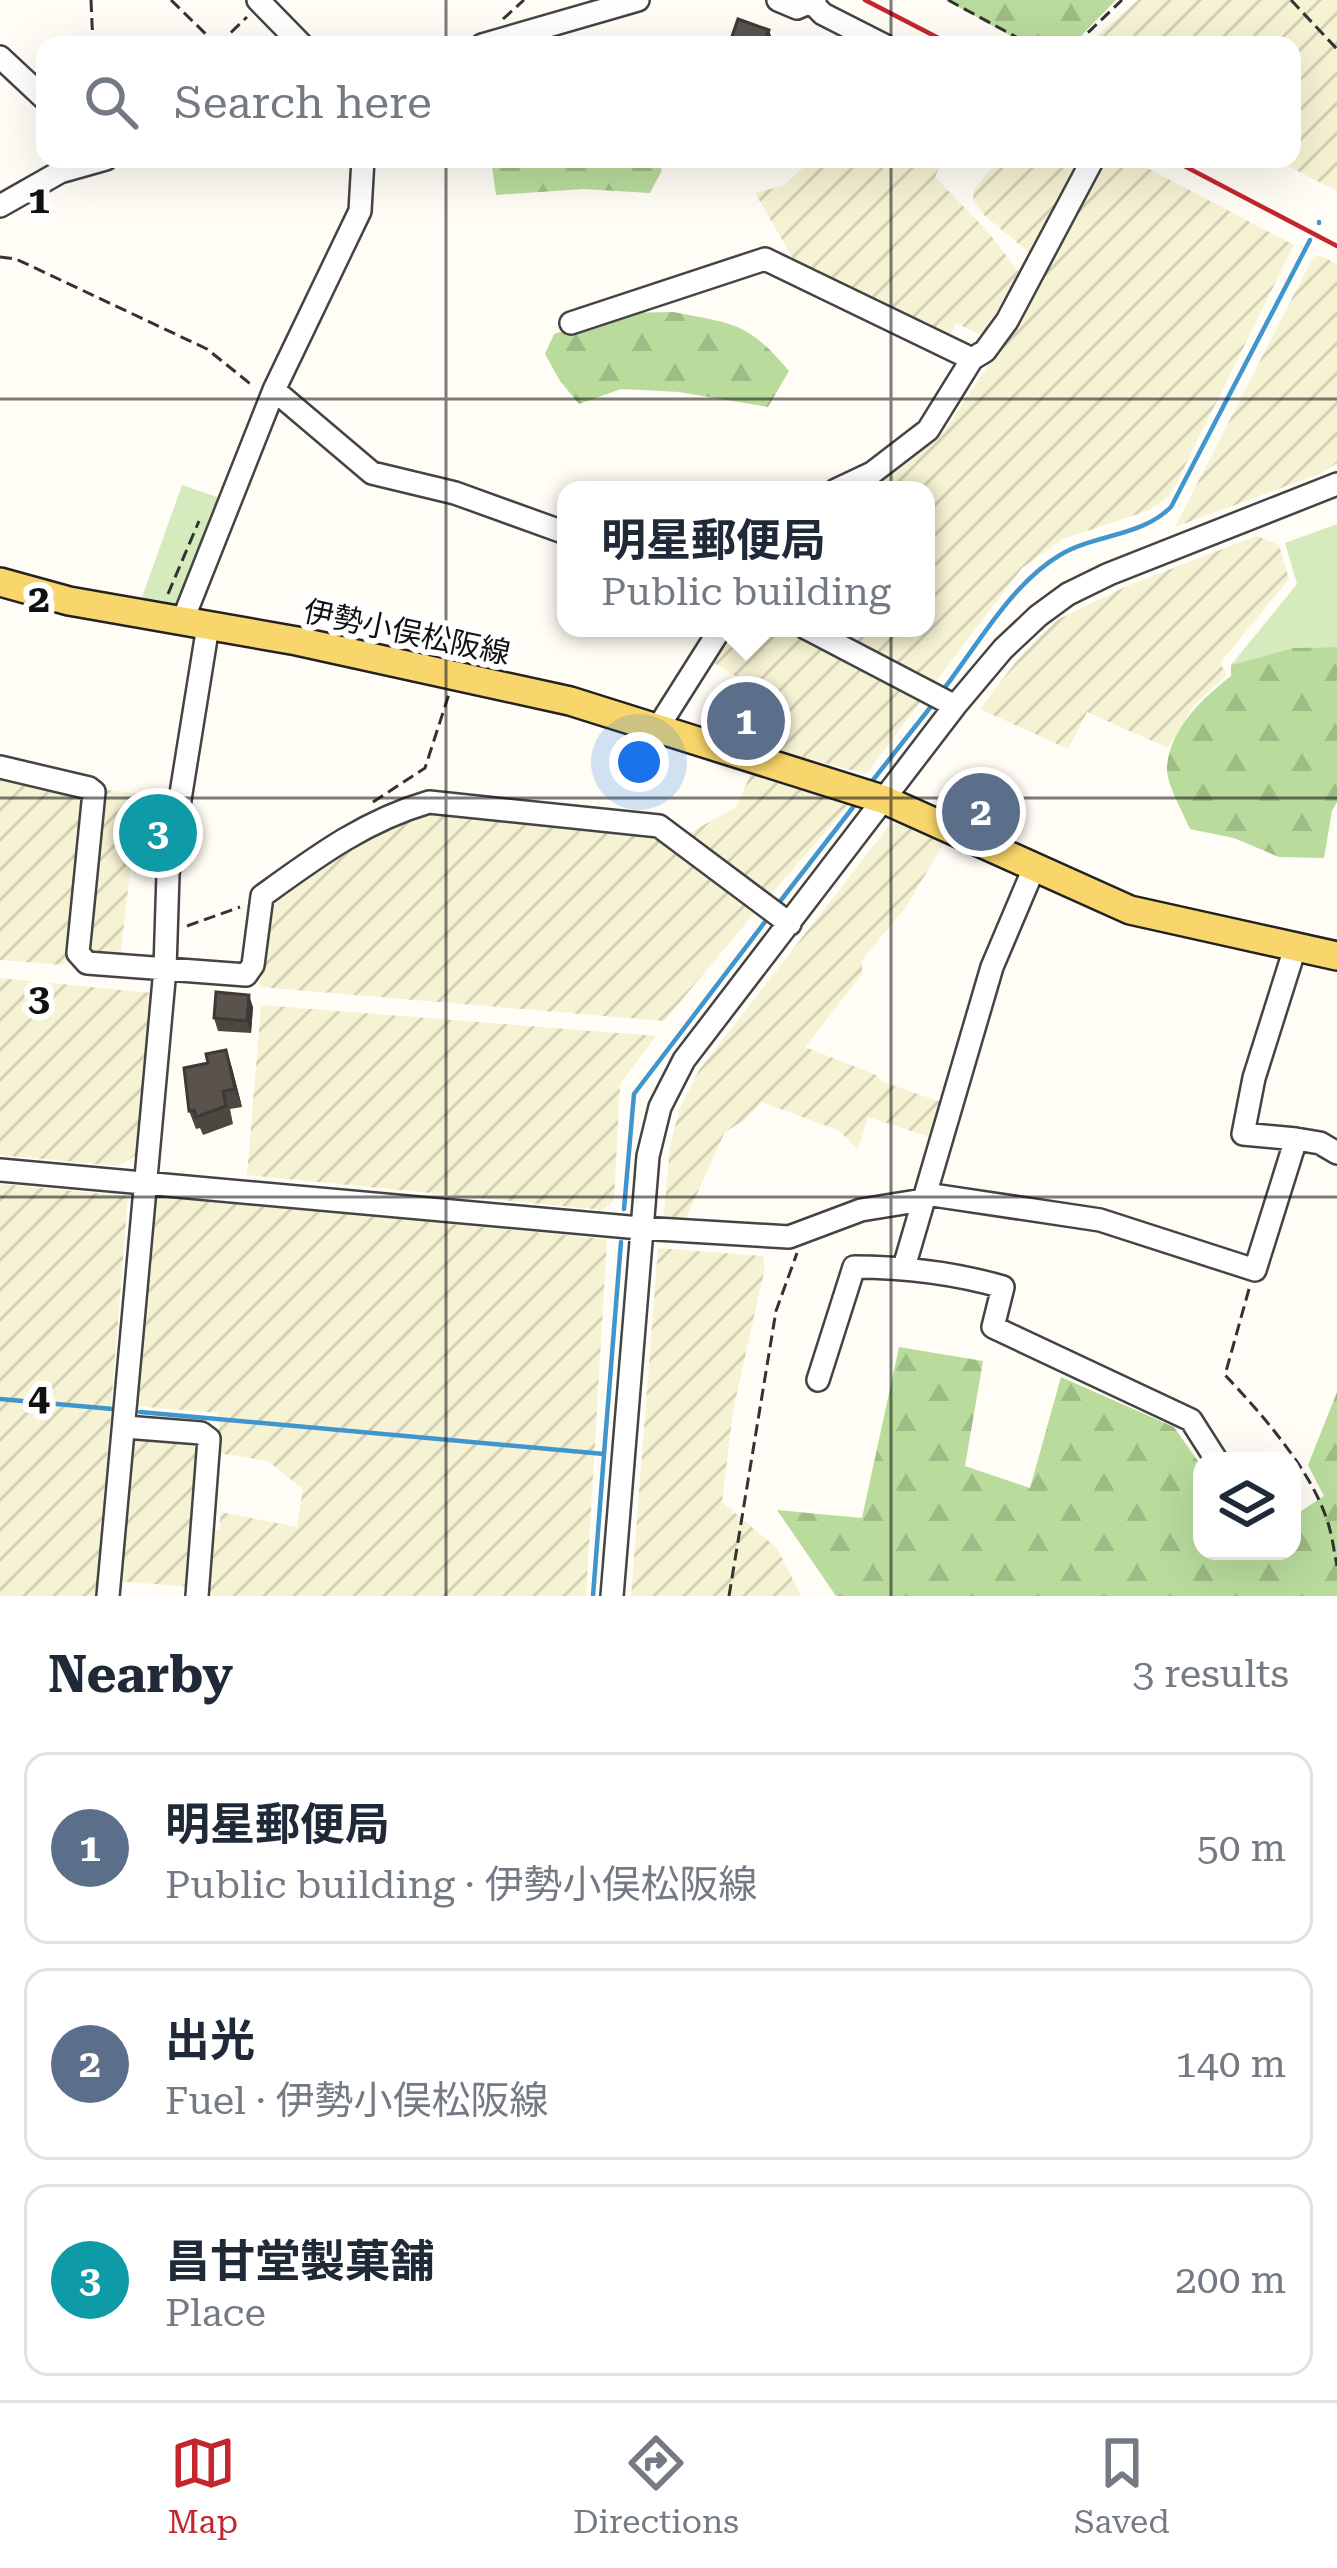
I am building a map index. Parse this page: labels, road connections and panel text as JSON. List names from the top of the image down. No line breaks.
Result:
{"streets":{"main road":["伊勢小俣松阪線"]},"page":{"search":"Search here","popup":["明星郵便局","Public building"],"pins":["1","2","3"],"heading":["Nearby","3 results"],"list":[{"mark":"1","name":"明星郵便局","note":"Public building · 伊勢小俣松阪線","value":"50 m"},{"mark":"2","name":"出光","note":"Fuel · 伊勢小俣松阪線","value":"140 m"},{"mark":"3","name":"昌甘堂製菓舗","note":"Place","value":"200 m"}],"nav":["Map","Directions","Saved"]},"grid":{"rows":["1","2","3","4"]}}
